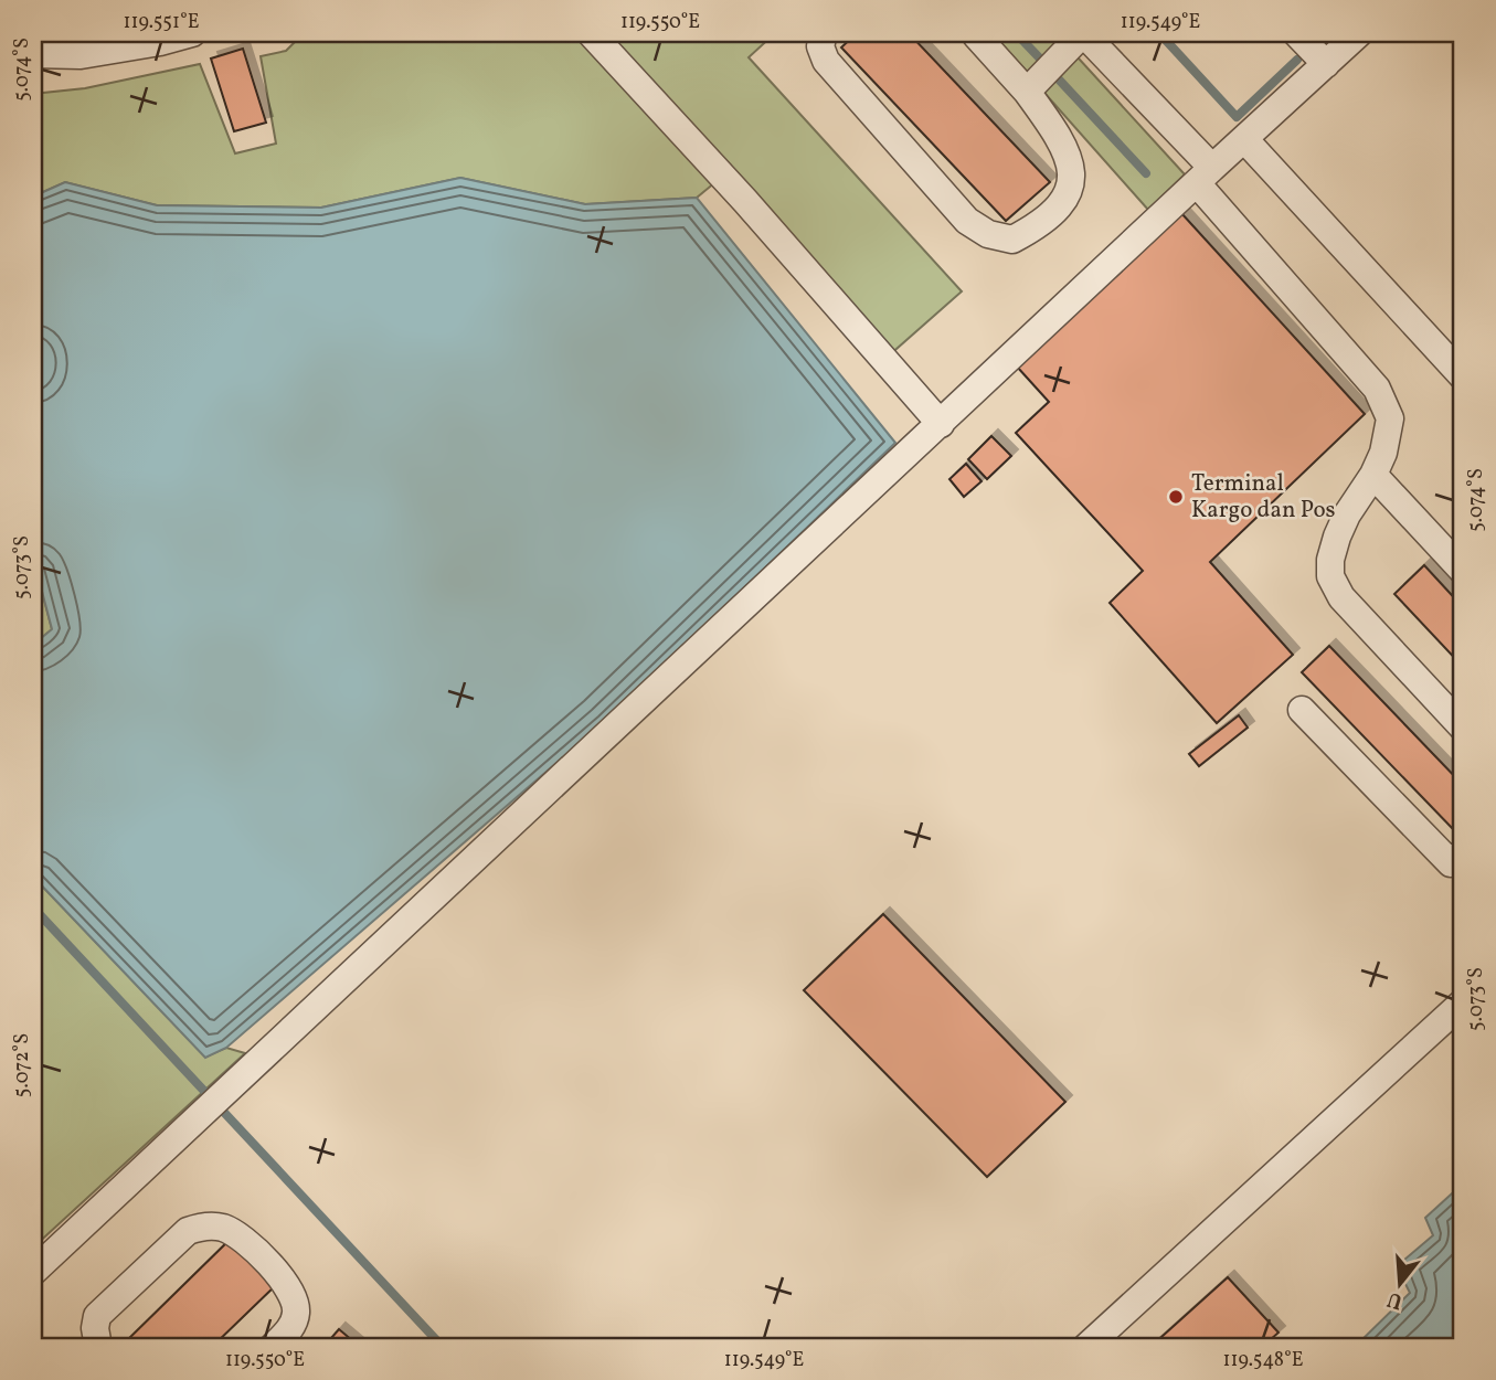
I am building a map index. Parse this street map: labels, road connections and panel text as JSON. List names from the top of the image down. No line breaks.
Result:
{"places":["Terminal Kargo dan Pos"],"north":"bottom","coordinates":["119.551°E","119.550°E","119.549°E","5.074°S","5.073°S","5.072°S","119.548°E"]}
